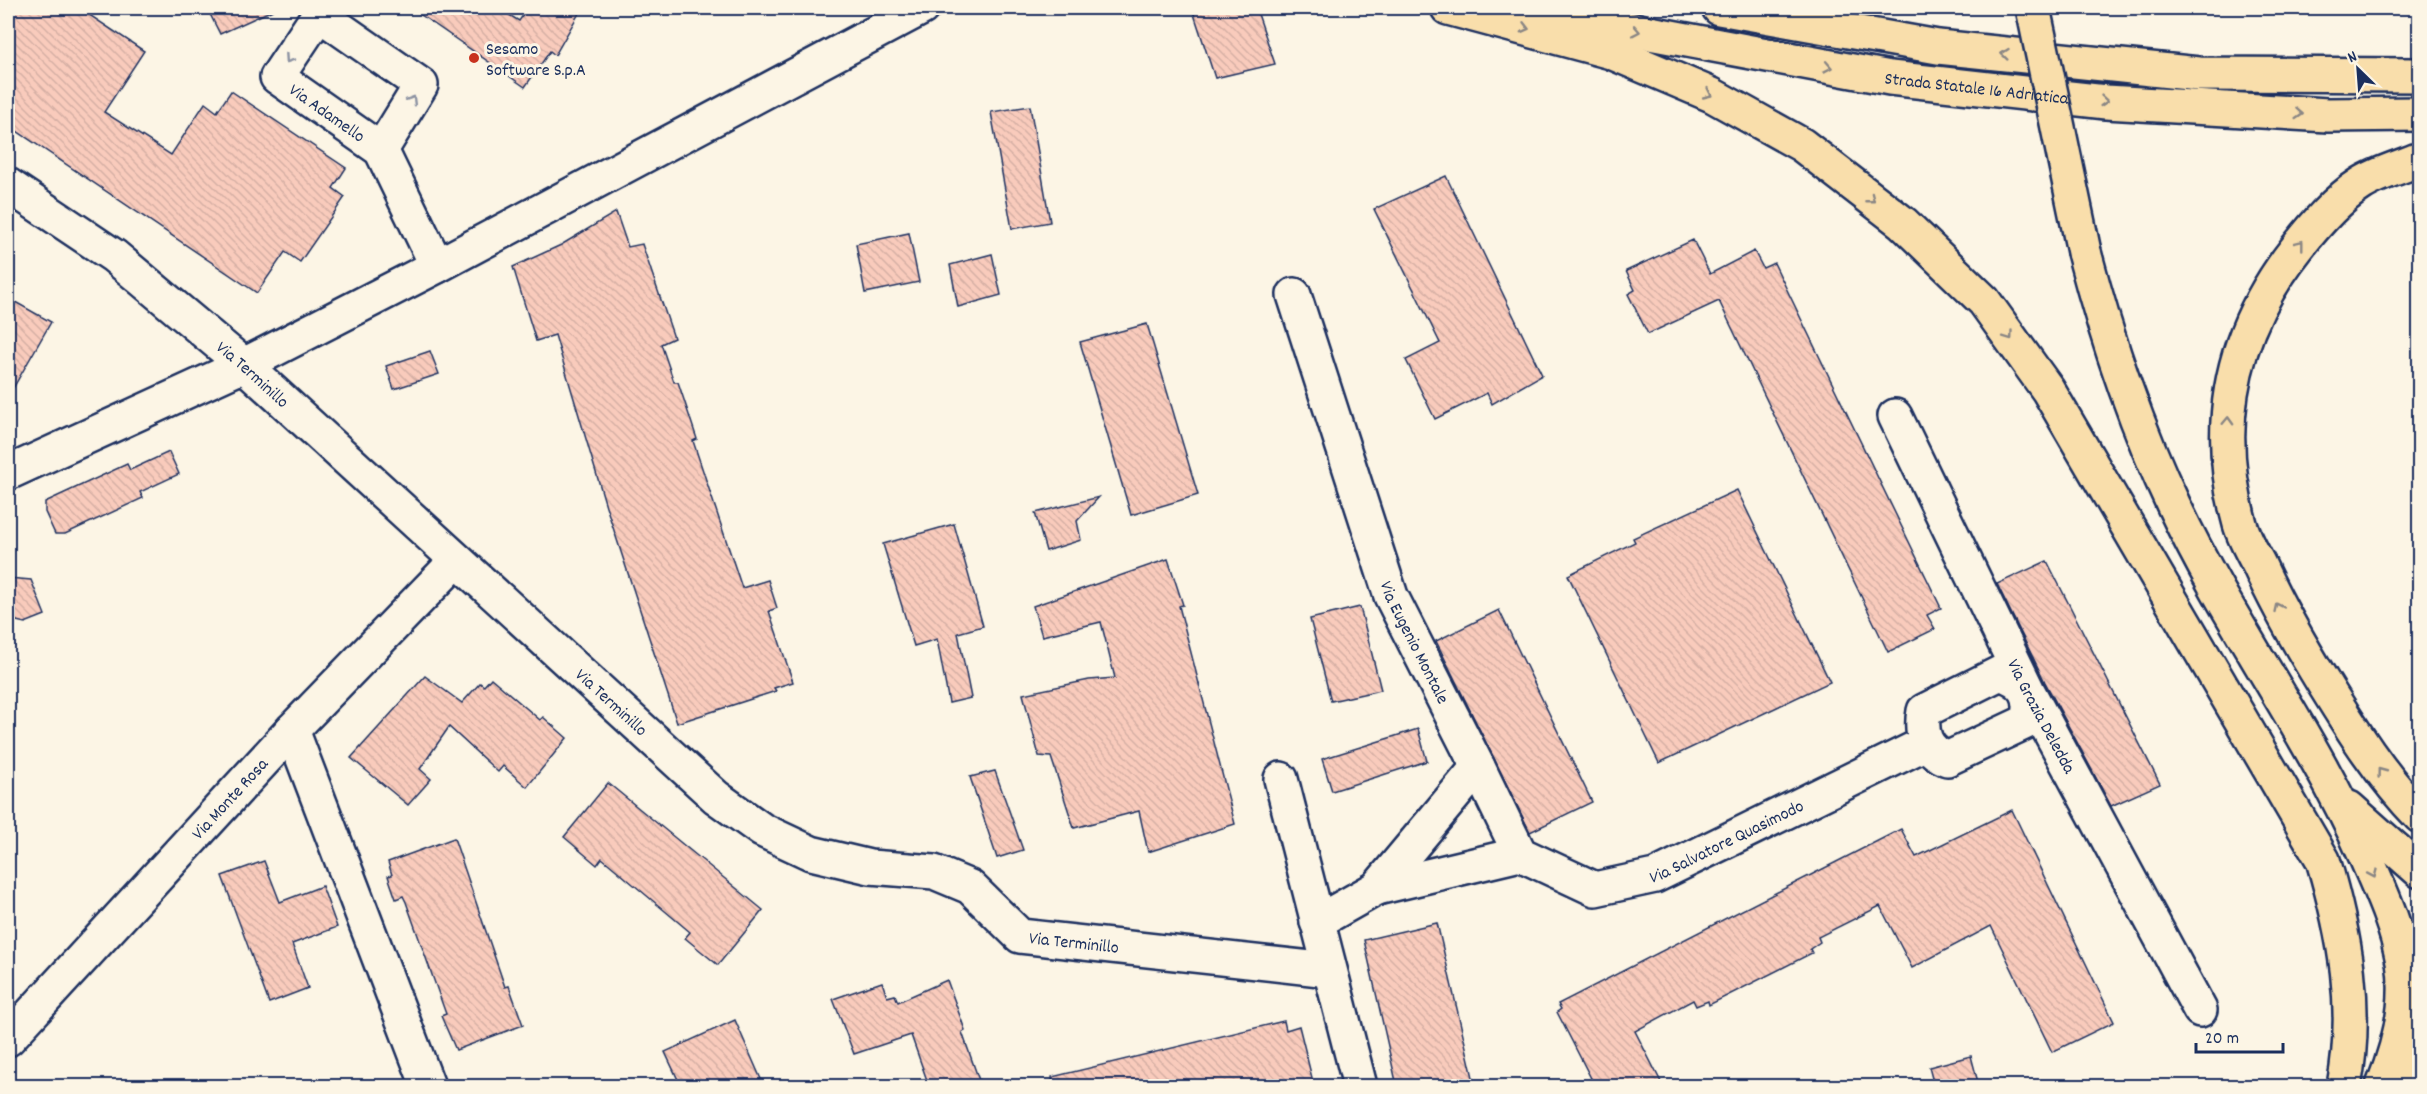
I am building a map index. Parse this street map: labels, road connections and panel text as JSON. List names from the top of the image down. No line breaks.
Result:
{"streets":{"main road":["Strada Statale 16 Adriatica"],"street":["Via Adamello","Via Terminillo","Via Eugenio Montale","Via Grazia Deledda","Via Monte Rosa","Via Salvatore Quasimodo"]},"crossings":[["Via Terminillo","Via Monte Rosa"]],"places":["Sesamo Software S.p.A"],"scale_bar":"20 m","north":"top left"}
